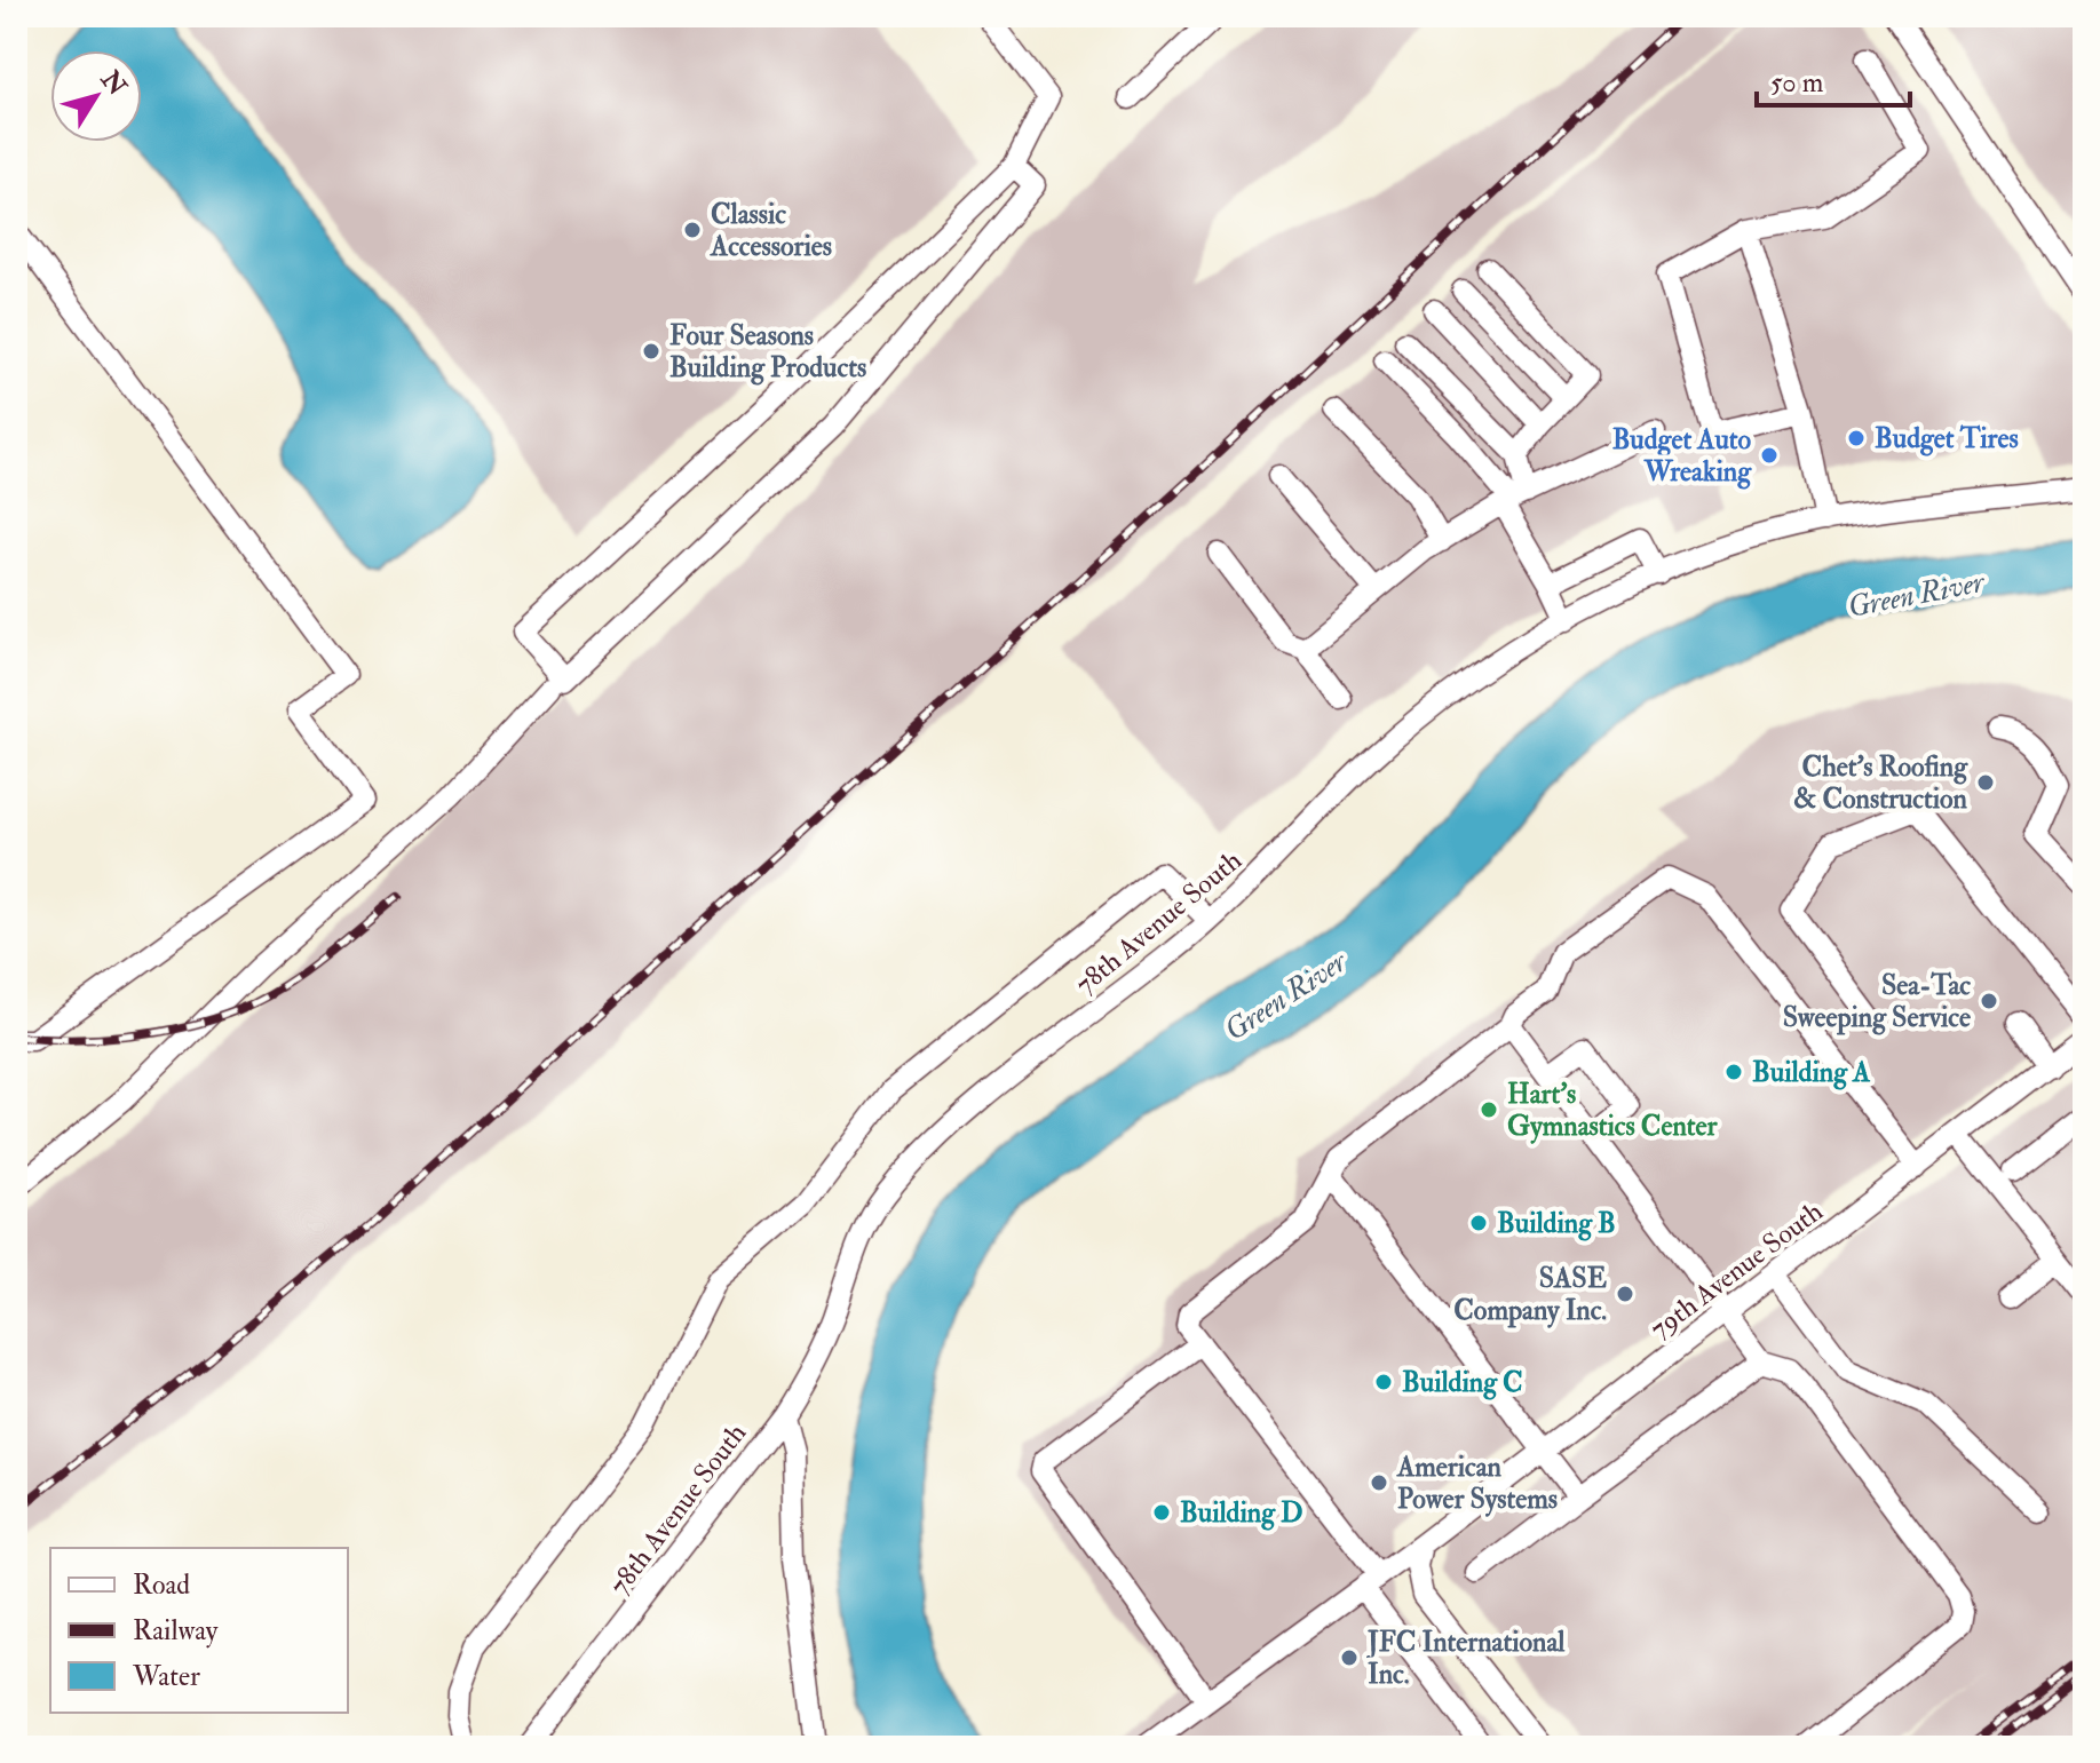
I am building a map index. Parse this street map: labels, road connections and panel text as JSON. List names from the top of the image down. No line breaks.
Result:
{"streets":{"street":["78th Avenue South","79th Avenue South"]},"water":["Green River"],"places":["Classic Accessories","Four Seasons Building Products","Budget Tires","Budget Auto Wreaking","Chet's Roofing & Construction","Sea-Tac Sweeping Service","Building A","Hart's Gymnastics Center","Building B","SASE Company Inc.","Building C","American Power Systems","Building D","JFC International Inc."],"legend":["Road","Railway","Water"],"scale_bar":"50 m","north":"top right"}
